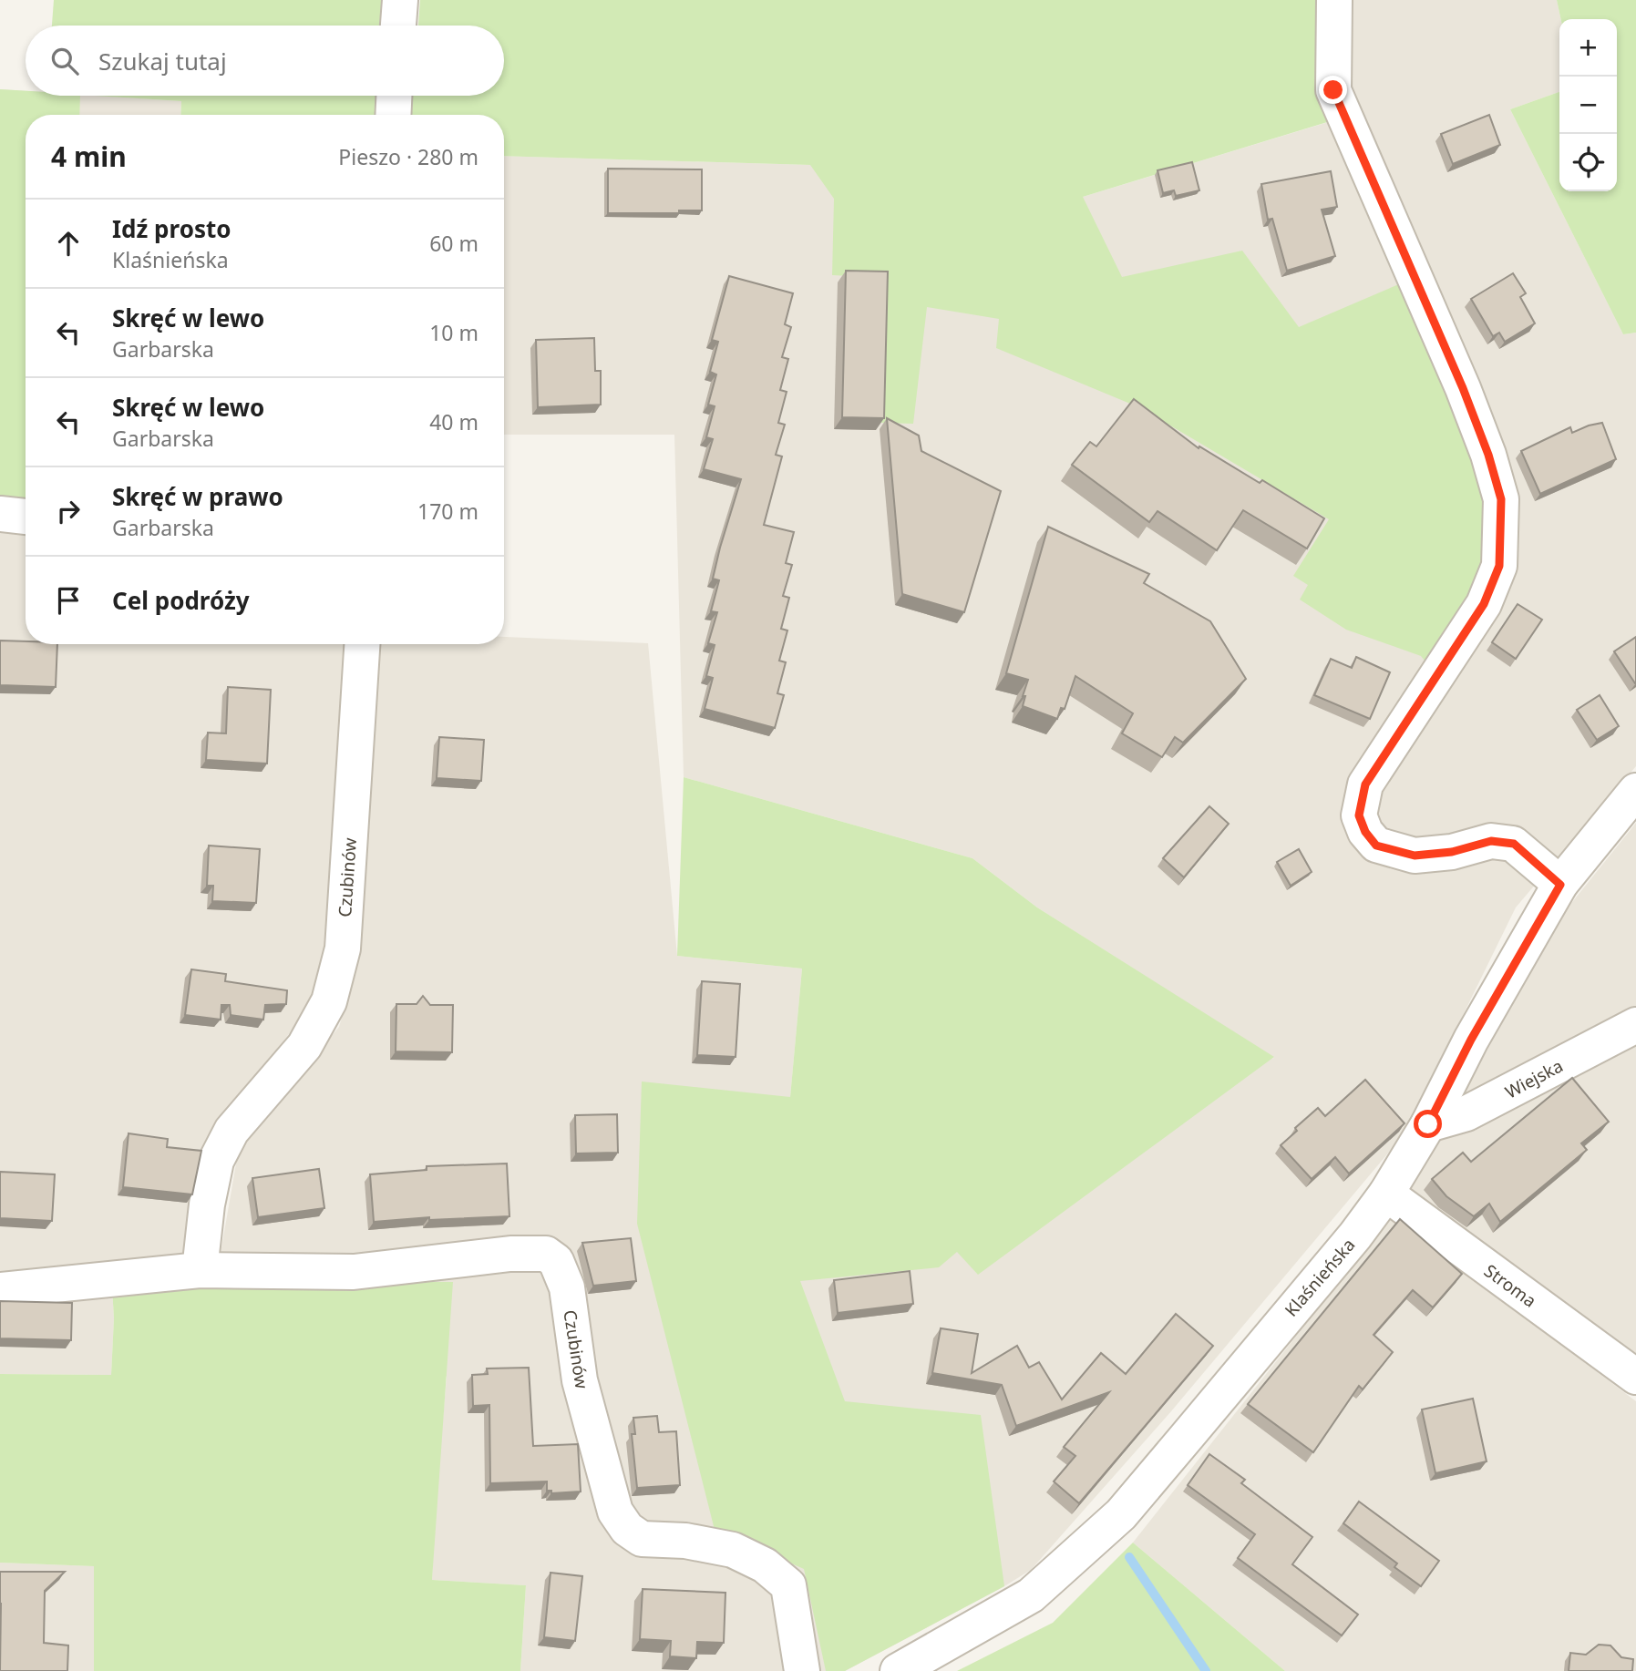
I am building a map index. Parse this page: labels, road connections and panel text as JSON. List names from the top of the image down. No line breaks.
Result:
{"streets":{"street":["Czubinów","Wiejska","Klaśnieńska","Stroma"]},"crossings":[["Wiejska","Klaśnieńska"],["Klaśnieńska","Stroma"]],"page":{"map_buttons":["+","−"],"search":"Szukaj tutaj","heading":["4 min","Pieszo · 280 m"],"list":[["Idź prosto","Klaśnieńska","60 m"],["Skręć w lewo","Garbarska","10 m"],["Skręć w lewo","Garbarska","40 m"],["Skręć w prawo","Garbarska","170 m"],"Cel podróży"]}}
